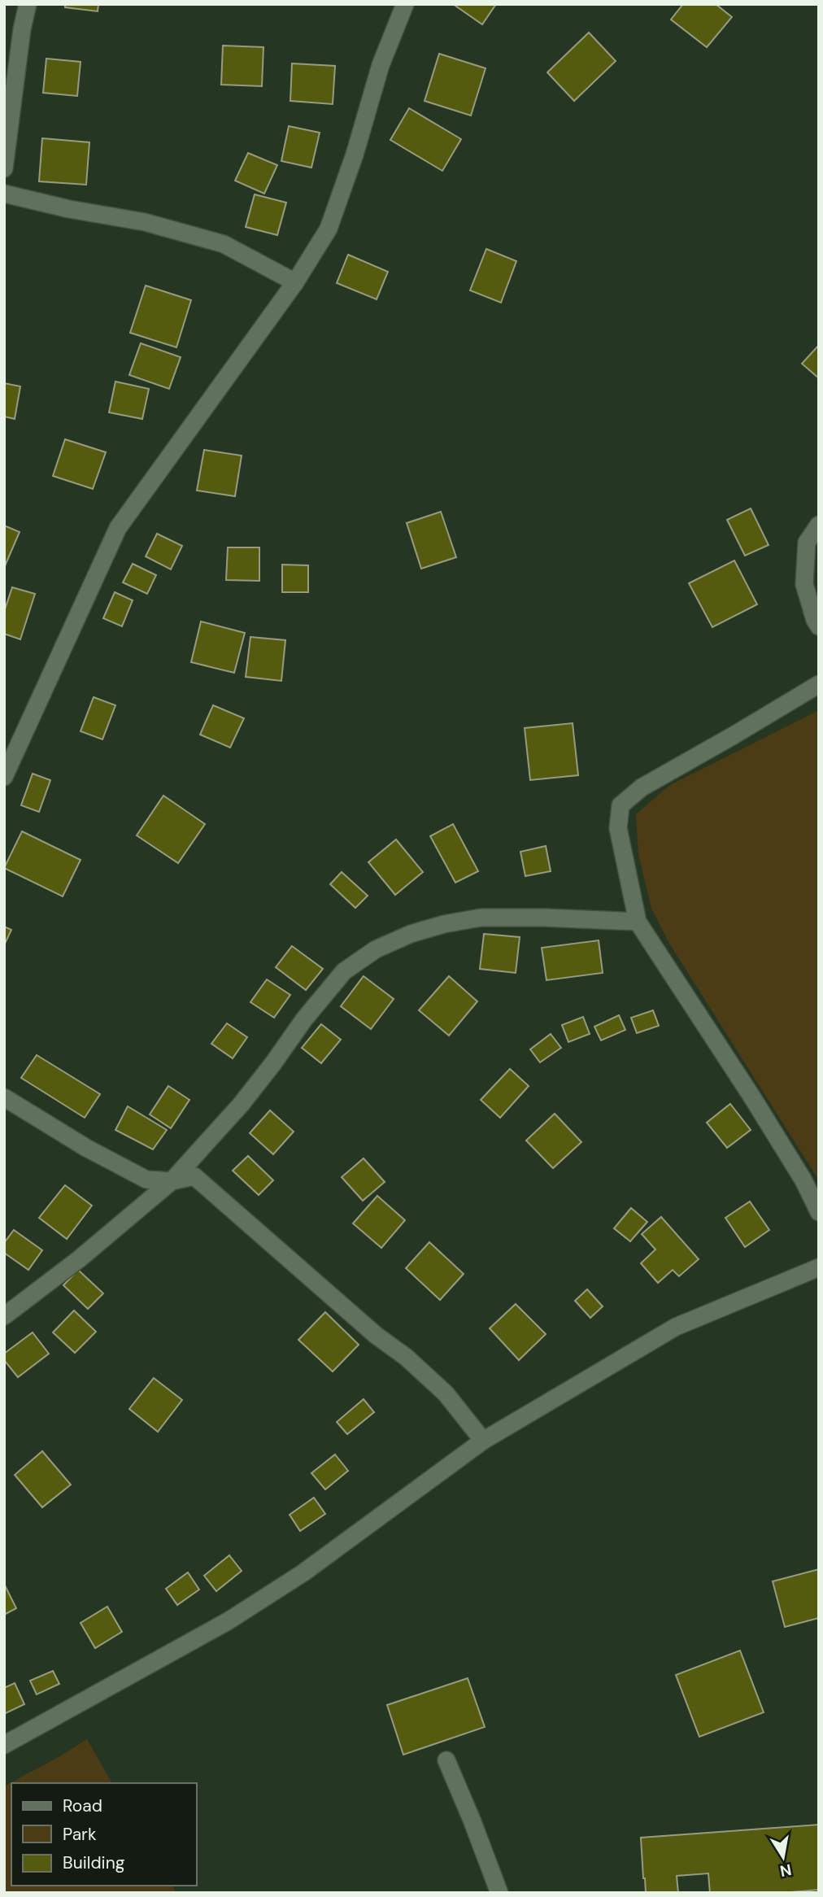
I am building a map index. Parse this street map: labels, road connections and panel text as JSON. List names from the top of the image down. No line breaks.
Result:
{"legend":["Road","Park","Building"],"north":"bottom"}
